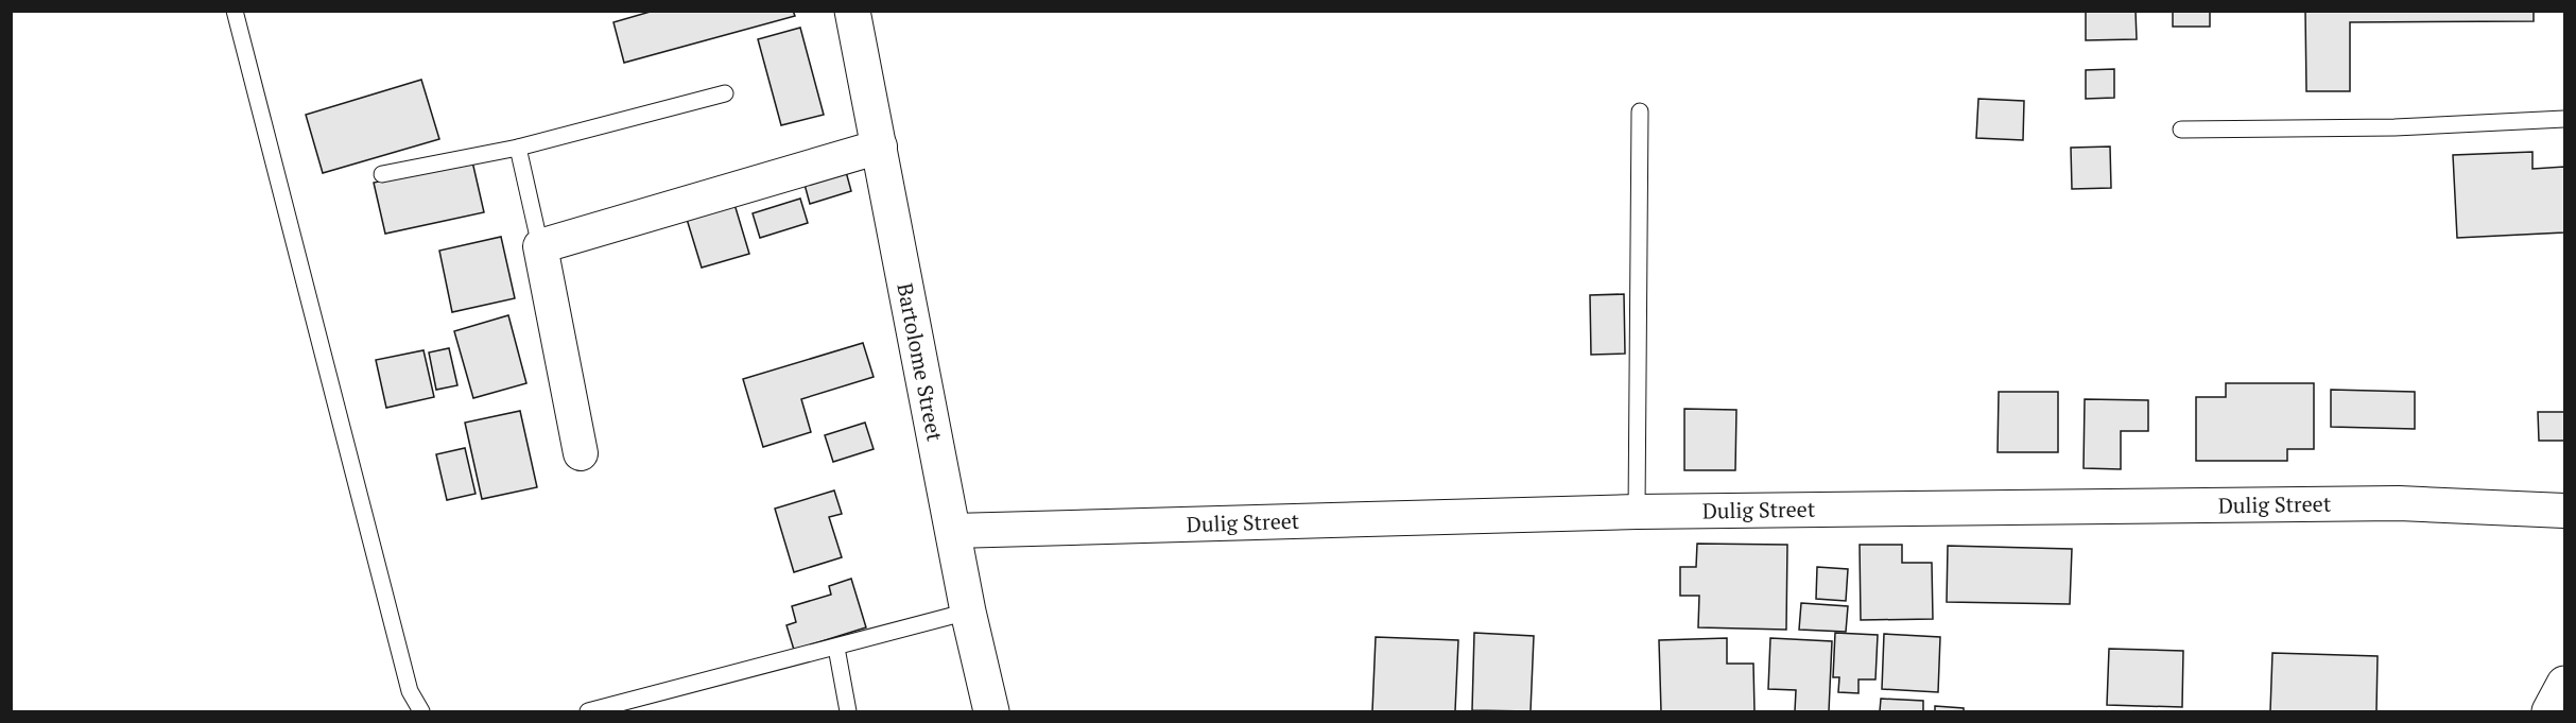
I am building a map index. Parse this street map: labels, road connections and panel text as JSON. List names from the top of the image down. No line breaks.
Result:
{"streets":{"main road":["Bartolome Street"],"street":["Dulig Street"]},"crossings":[["Bartolome Street","Dulig Street"]]}
